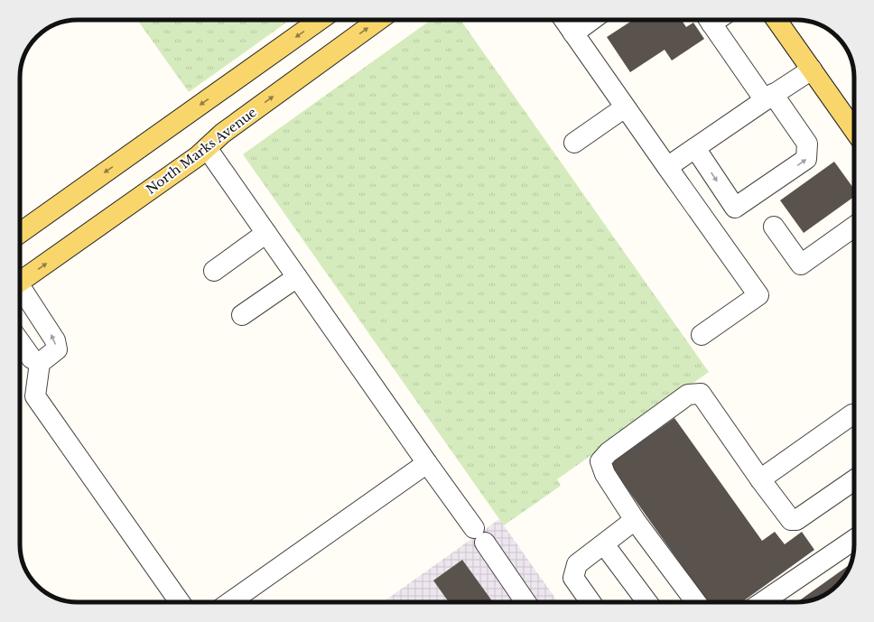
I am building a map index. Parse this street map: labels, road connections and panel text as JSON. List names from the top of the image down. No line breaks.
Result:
{"streets":{"main road":["North Marks Avenue"]}}
